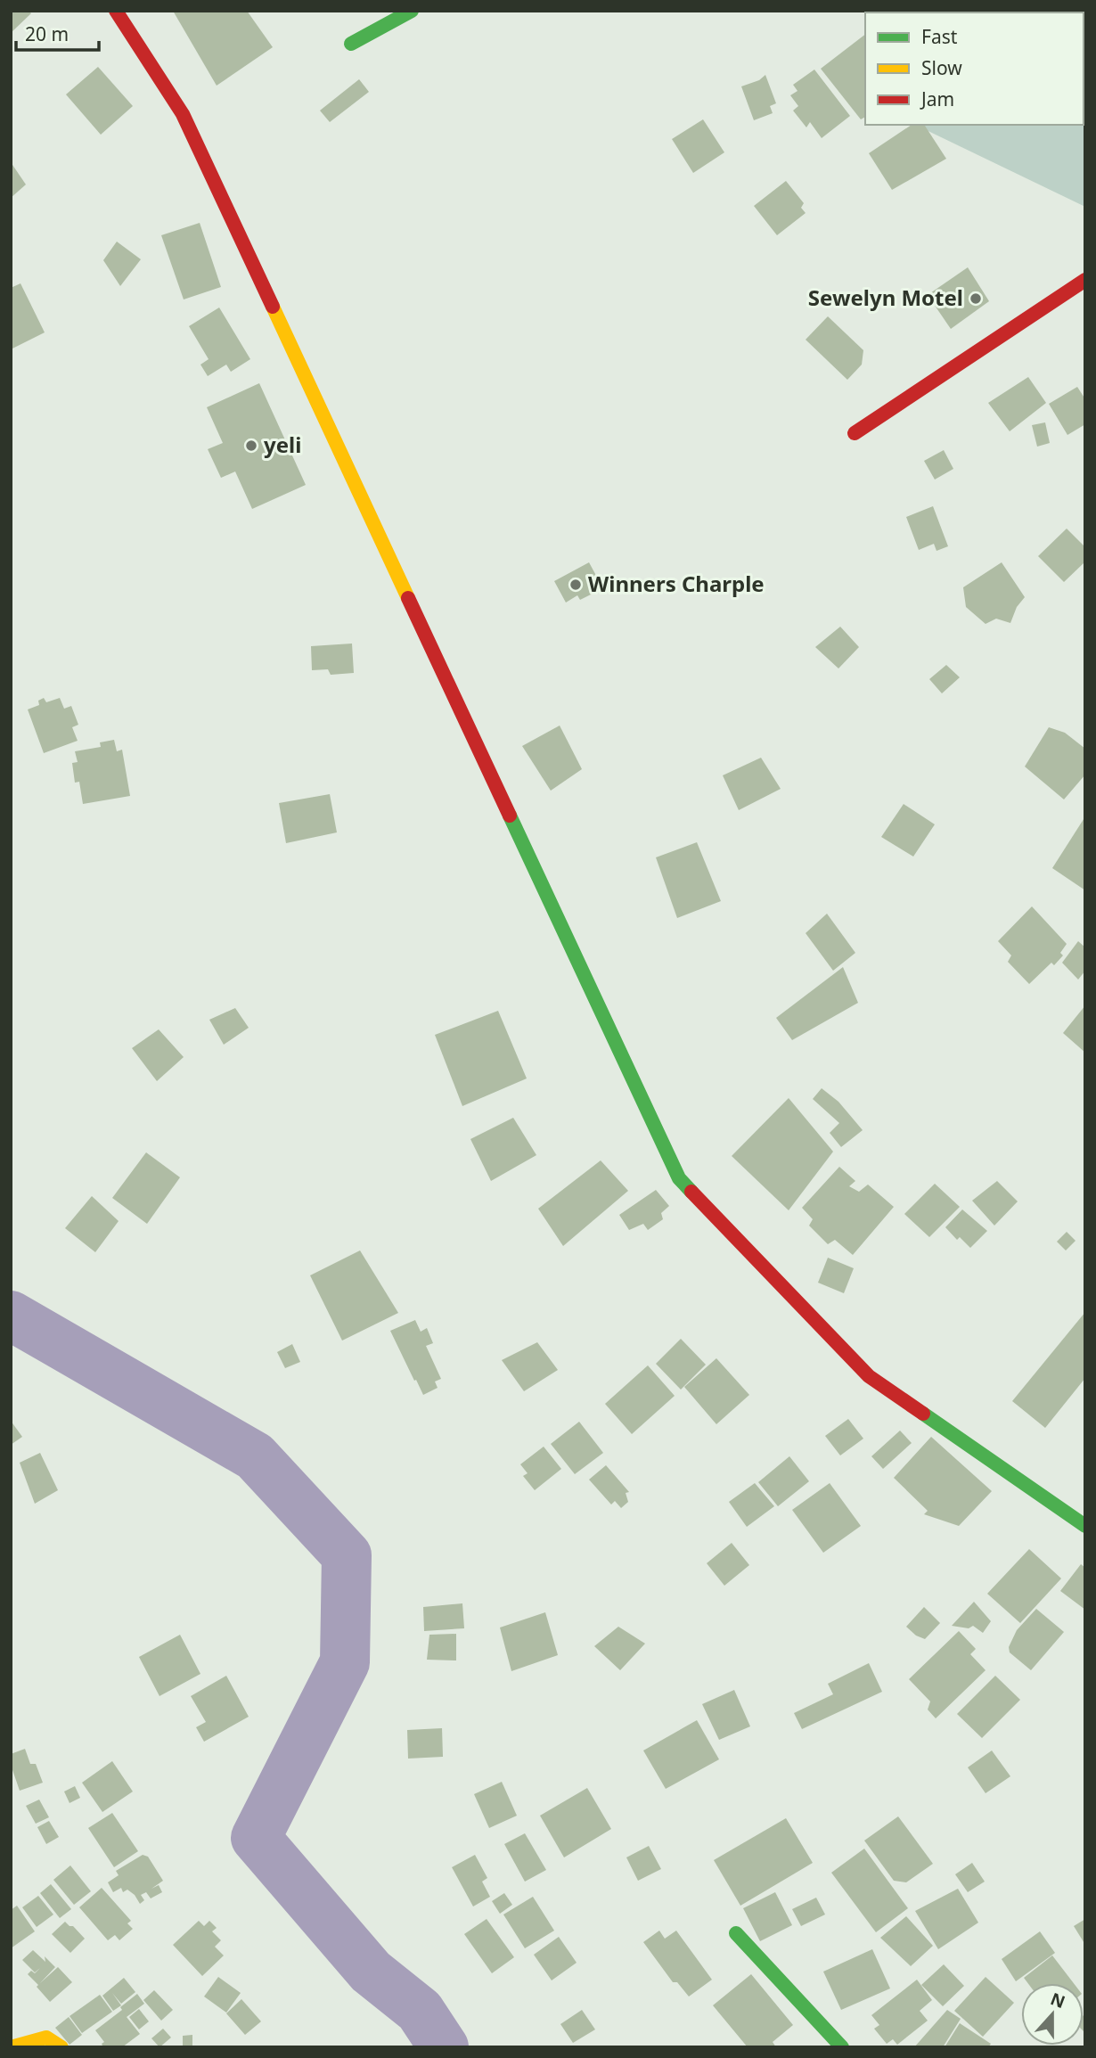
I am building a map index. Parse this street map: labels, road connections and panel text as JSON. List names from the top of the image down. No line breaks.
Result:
{"places":["Sewelyn Motel","yeli","Winners Charple"],"legend":["Fast","Slow","Jam"],"scale_bar":"20 m","north":"top"}
